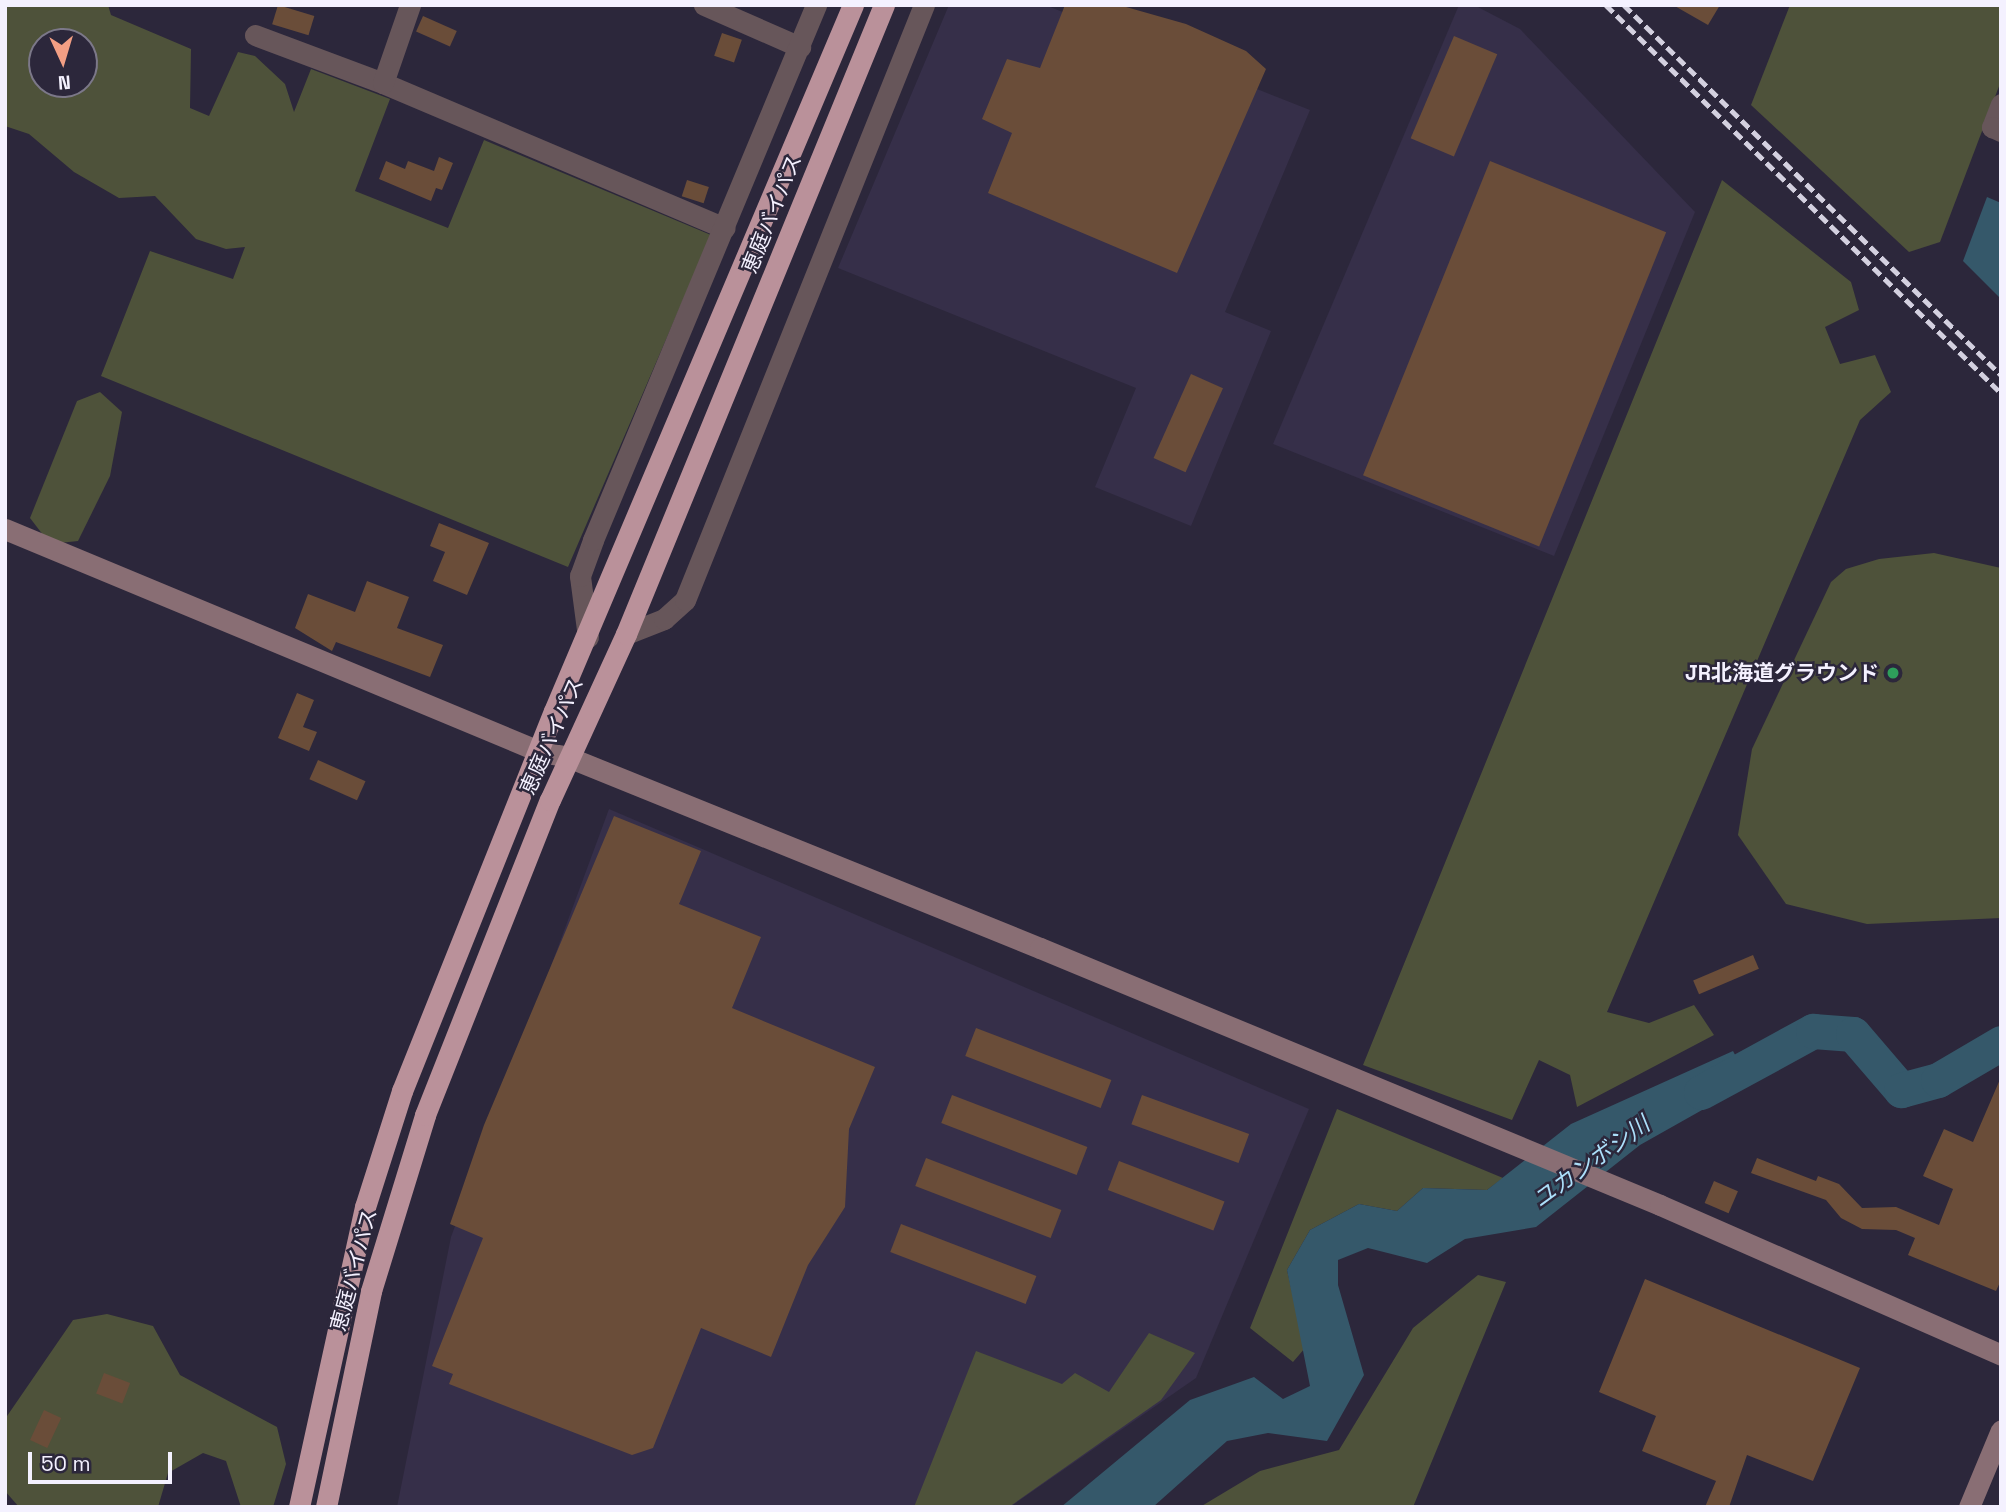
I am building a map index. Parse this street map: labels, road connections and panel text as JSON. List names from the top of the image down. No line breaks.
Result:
{"streets":{"highway":["恵庭バイパス"]},"water":["ユカンボシ川"],"places":["JR北海道グラウンド"],"scale_bar":"50 m","north":"bottom"}
